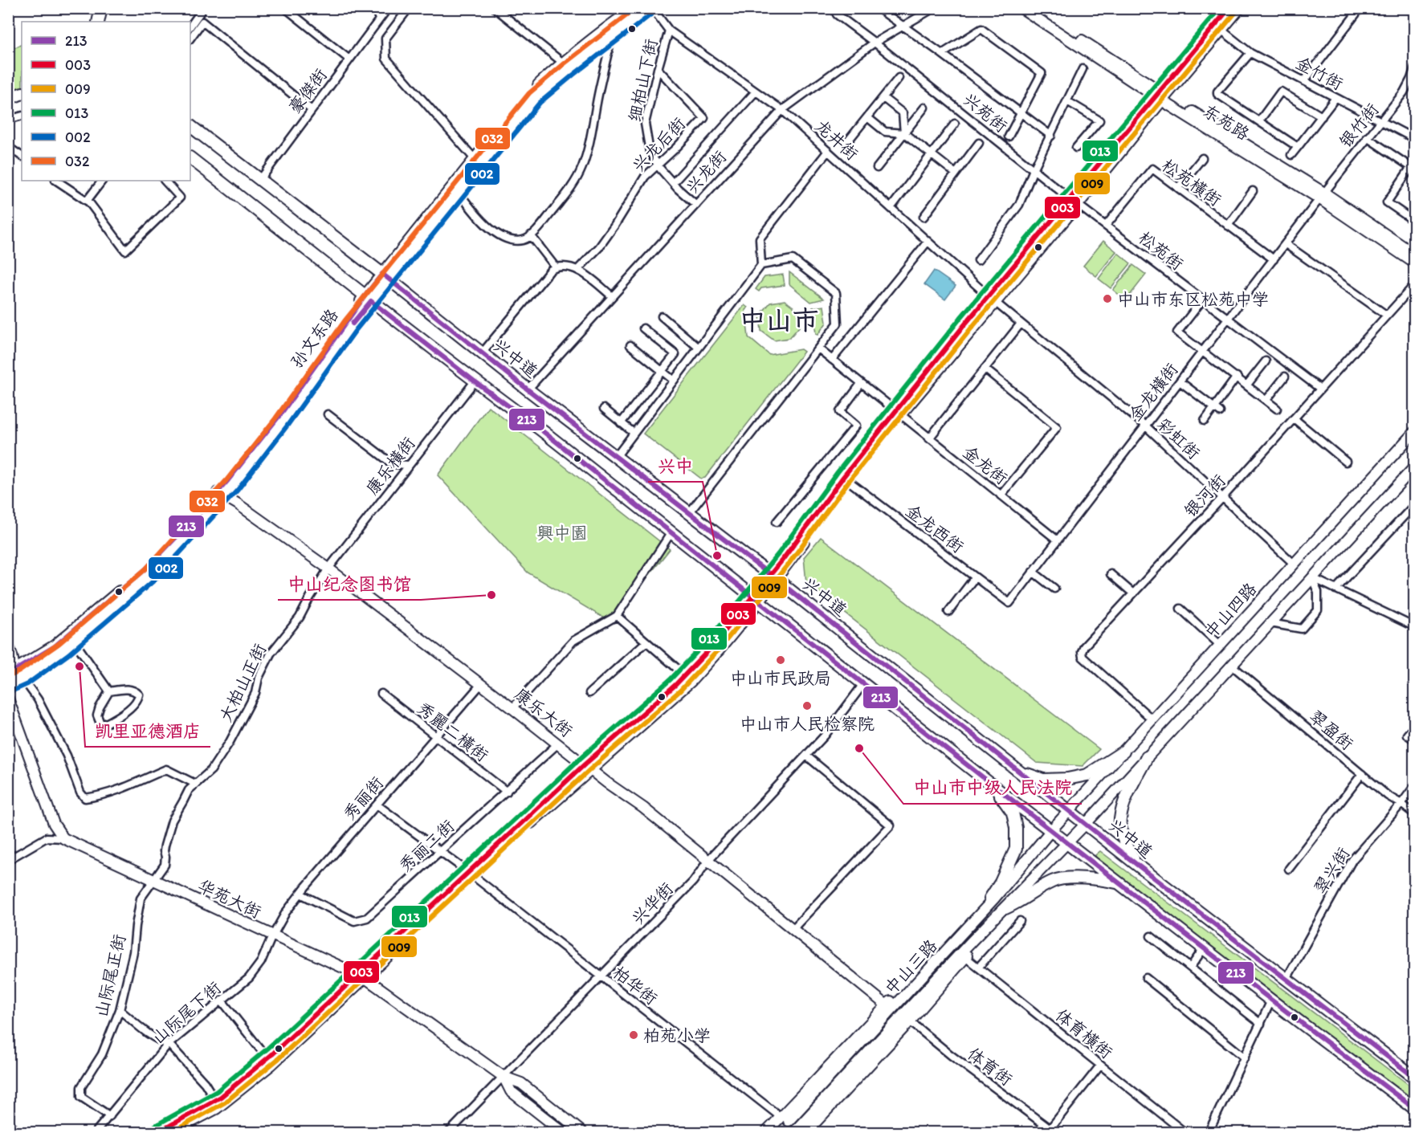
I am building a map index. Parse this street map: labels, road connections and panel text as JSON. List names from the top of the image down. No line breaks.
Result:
{"streets":{"main road":["孙文东路","兴中道"],"street":["金竹街","细柏山下街","豪傑街","兴苑街","东苑路","银竹街","龙井街","兴龙后街","兴龙街","松苑横街","松苑街","金龙横街","彩虹街","金龙街","康乐横街","银河街","金龙西街","中山四路","大柏山正街","康乐大街","翠盈街","秀麗二橫街","秀丽街","秀丽二街","翠兴街","华苑大街","兴华街","中山三路","山际尾正街","柏华街","山际尾下街","体育横街","体育街"]},"crossings":[["金竹街","银竹街"],["细柏山下街","龙井街"],["细柏山下街","兴龙后街"],["细柏山下街","兴龙街"],["豪傑街","兴中道"],["兴苑街","兴龙街"],["兴苑街","松苑街"],["东苑路","银竹街"],["东苑路","金龙横街"],["银竹街","金龙横街"],["龙井街","兴龙街"],["龙井街","孙文东路"],["龙井街","彩虹街"],["兴龙街","兴中道"],["松苑横街","松苑街"],["松苑横街","金龙横街"],["松苑街","金龙横街"],["松苑街","银河街"],["孙文东路","兴中道"],["孙文东路","康乐大街"],["兴中道","中山四路"],["兴中道","翠兴街"],["兴中道","中山三路"],["金龙横街","彩虹街"],["金龙横街","金龙街"],["金龙横街","金龙西街"],["彩虹街","银河街"],["彩虹街","中山四路"],["康乐横街","大柏山正街"],["康乐横街","康乐大街"],["银河街","中山四路"],["中山四路","中山三路"],["大柏山正街","康乐大街"],["大柏山正街","华苑大街"],["大柏山正街","山际尾正街"],["康乐大街","秀丽街"],["康乐大街","秀丽二街"],["康乐大街","兴华街"],["康乐大街","中山三路"],["翠盈街","翠兴街"],["秀麗二橫街","秀丽街"],["秀麗二橫街","秀丽二街"],["秀丽街","秀丽二街"],["秀丽街","华苑大街"],["秀丽街","柏华街"],["秀丽街","山际尾下街"],["秀丽二街","柏华街"],["华苑大街","兴华街"],["华苑大街","山际尾正街"],["华苑大街","山际尾下街"],["兴华街","柏华街"],["中山三路","柏华街"],["中山三路","体育横街"],["中山三路","体育街"],["山际尾正街","山际尾下街"]],"districts":["中山市"],"parks":["興中園"],"places":["中山市东区松苑中学","兴中","中山纪念图书馆","中山市民政局","凯里亚德酒店","中山市人民检察院","中山市中级人民法院","柏苑小学"],"lines":["transit line 003","transit line 013","transit line 032","transit line 009","transit line 002","transit line 213"],"legend":["213","003","009","013","002","032"]}
